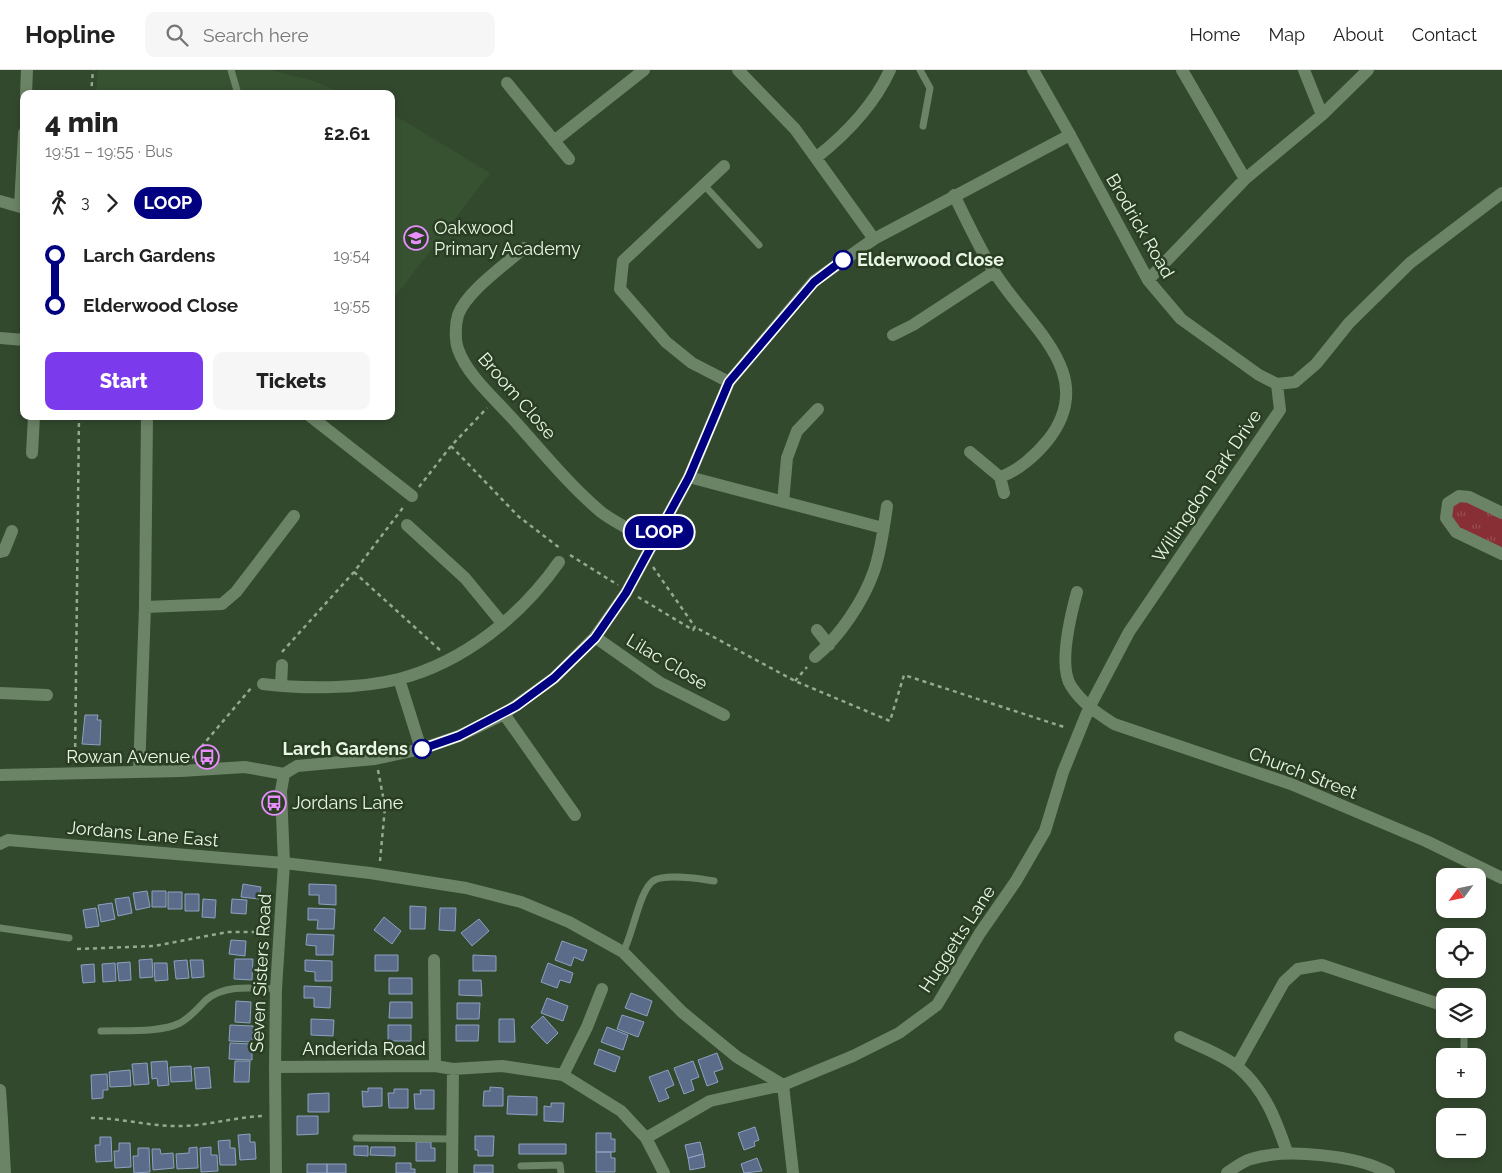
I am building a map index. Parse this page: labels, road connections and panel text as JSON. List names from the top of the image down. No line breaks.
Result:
{"streets":{"street":["Brodrick Road","Broom Close","Willingdon Park Drive","Lilac Close","Church Street","Jordans Lane East","Huggetts Lane","Seven Sisters Road","Anderida Road"]},"crossings":[["Brodrick Road","Willingdon Park Drive"],["Willingdon Park Drive","Church Street"],["Willingdon Park Drive","Huggetts Lane"],["Church Street","Huggetts Lane"],["Jordans Lane East","Huggetts Lane"],["Jordans Lane East","Seven Sisters Road"],["Huggetts Lane","Anderida Road"],["Seven Sisters Road","Anderida Road"]],"places":{"school or university":["Oakwood Primary Academy"],"other":["Elderwood Close","Larch Gardens"],"bus stop":["Rowan Avenue","Jordans Lane"]},"lines":["bus line LOOP"],"north":"bottom left","page":{"header":"Hopline","search":"Search here","nav":["Home","Map","About","Contact"],"on_map":"LOOP","heading":["4 min","19:51 – 19:55 · Bus","£2.61"],"legs":["3","LOOP"],"list":[{"name":"Larch Gardens","value":"19:54"},{"name":"Elderwood Close","value":"19:55"}],"buttons":["Start","Tickets"],"map_buttons":["+","−"]}}
